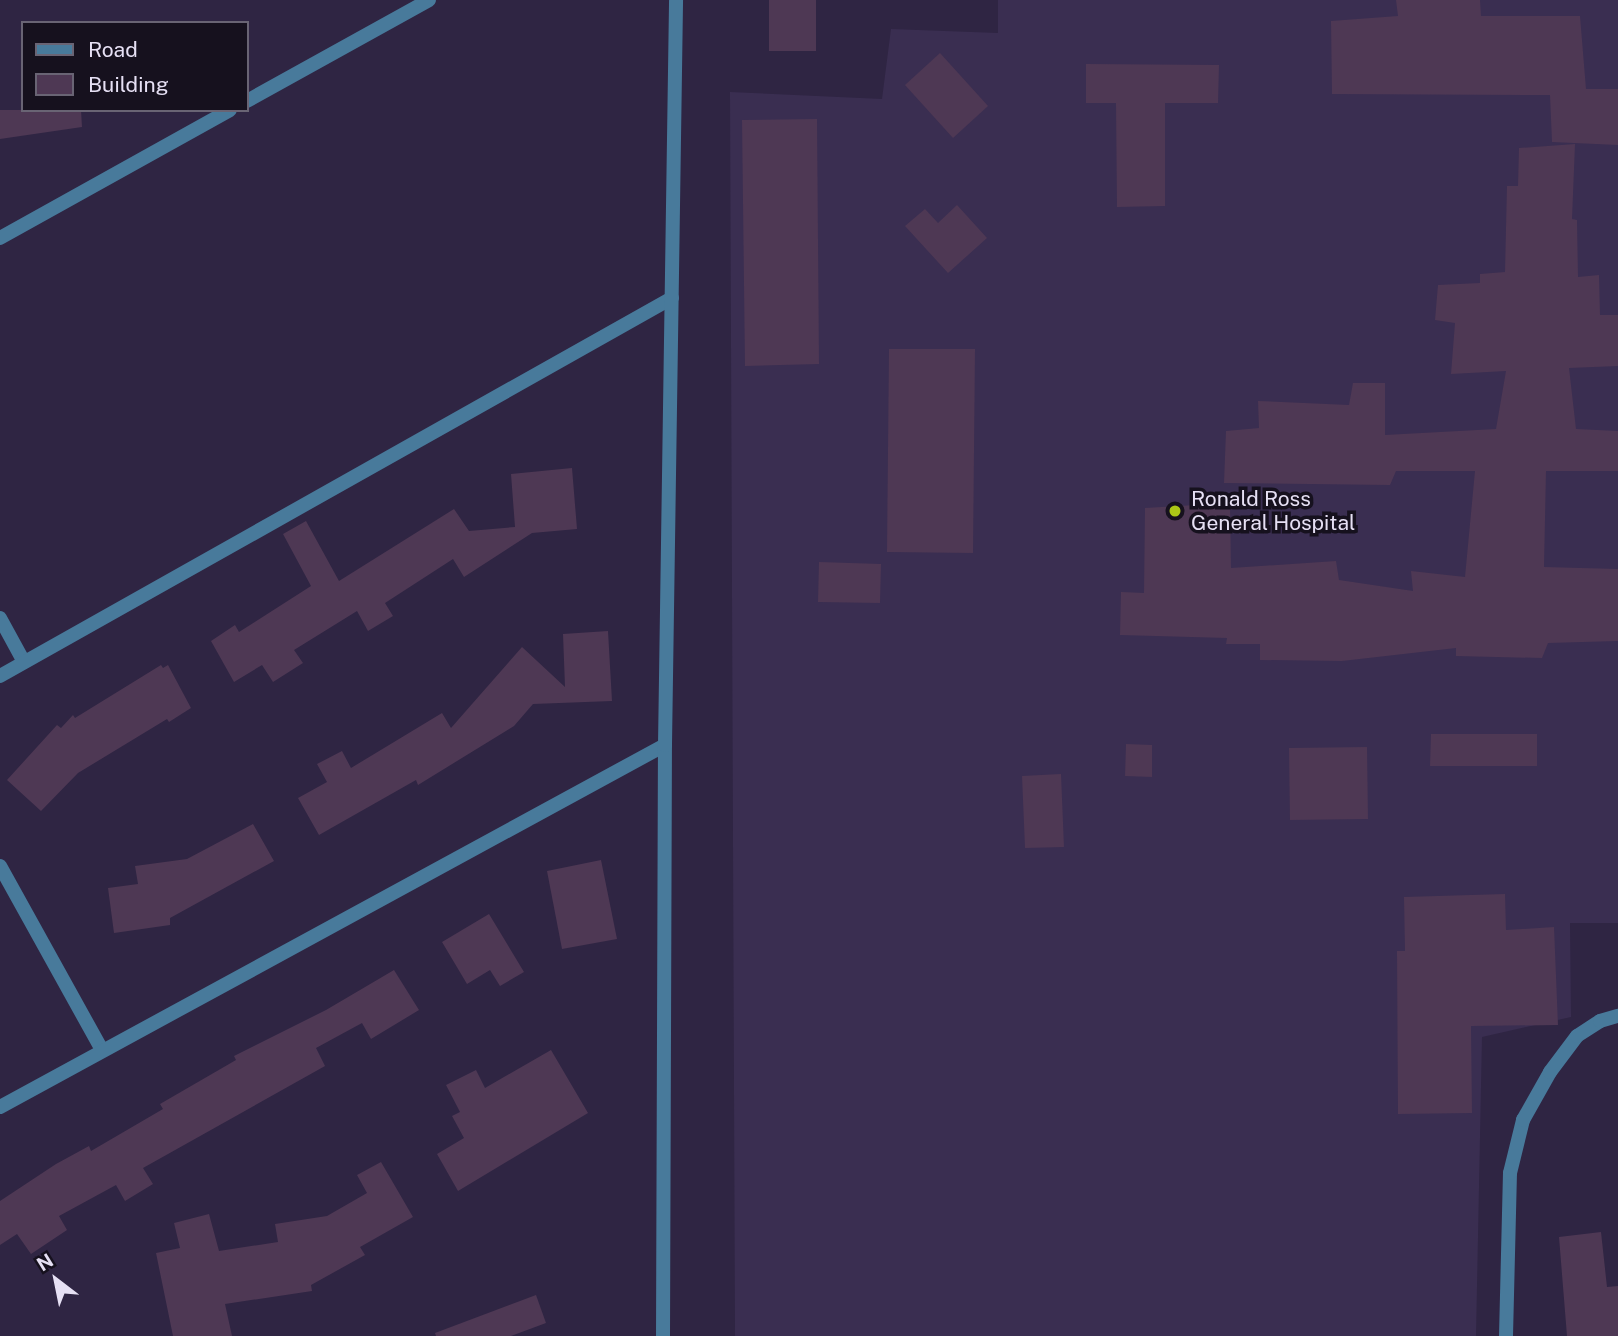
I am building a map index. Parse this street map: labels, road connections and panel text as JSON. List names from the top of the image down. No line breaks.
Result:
{"places":["Ronald Ross General Hospital"],"legend":["Road","Building"],"north":"top left"}
